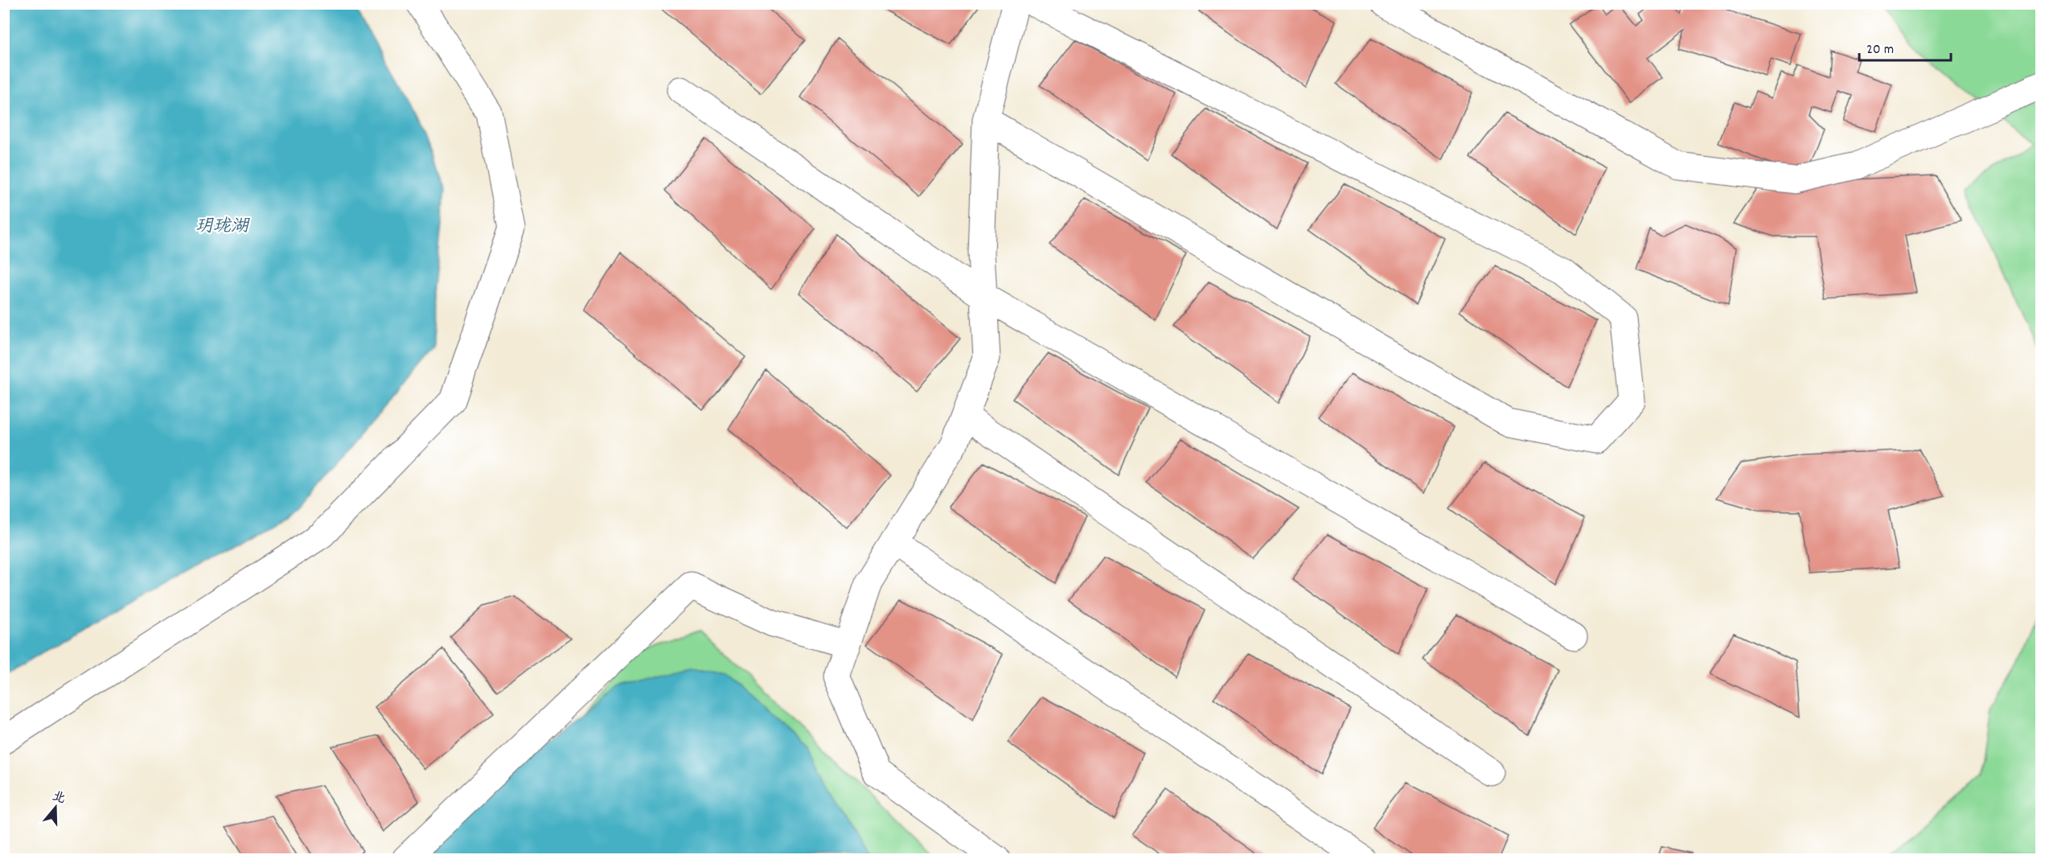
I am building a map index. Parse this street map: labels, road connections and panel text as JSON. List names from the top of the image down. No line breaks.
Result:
{"water":["玥珑湖"],"scale_bar":"20 m","north":"top"}
